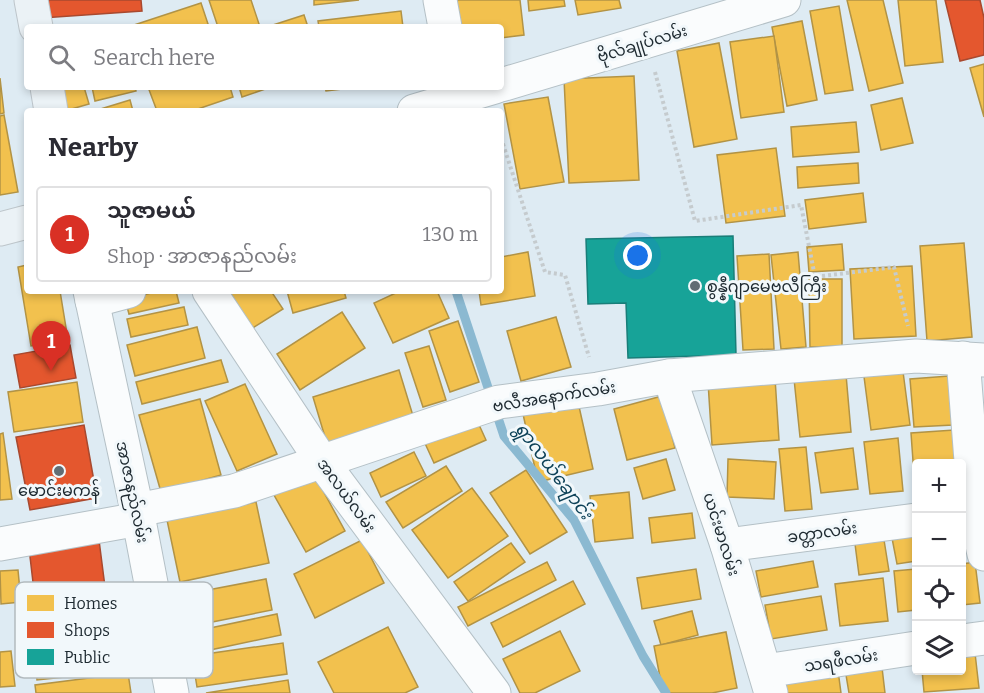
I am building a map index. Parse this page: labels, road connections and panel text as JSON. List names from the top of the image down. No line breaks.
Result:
{"streets":{"street":["ဗိုလ်ချုပ်လမ်း","ဗလီအနောက်လမ်း","အာဇာနည်လမ်း","အလယ်လမ်း","ခတ္တာလမ်း","ယင်းမာလမ်း","သရဖီလမ်း"]},"crossings":[["ဗလီအနောက်လမ်း","အာဇာနည်လမ်း"],["ဗလီအနောက်လမ်း","အလယ်လမ်း"],["ဗလီအနောက်လမ်း","ယင်းမာလမ်း"],["ခတ္တာလမ်း","ယင်းမာလမ်း"],["ယင်းမာလမ်း","သရဖီလမ်း"]],"water":["ရွာလယ်ချောင်း"],"places":["စွန္နီဂျာမေဗလီကြီး","မောင်းမကန်"],"legend":["Homes","Shops","Public"],"page":{"search":"Search here","heading":"Nearby","list":[{"mark":"1","name":"သူဇာမယ်","note":"Shop · အာဇာနည်လမ်း","value":"130 m"}],"pins":"1","map_buttons":["+","−"]}}
